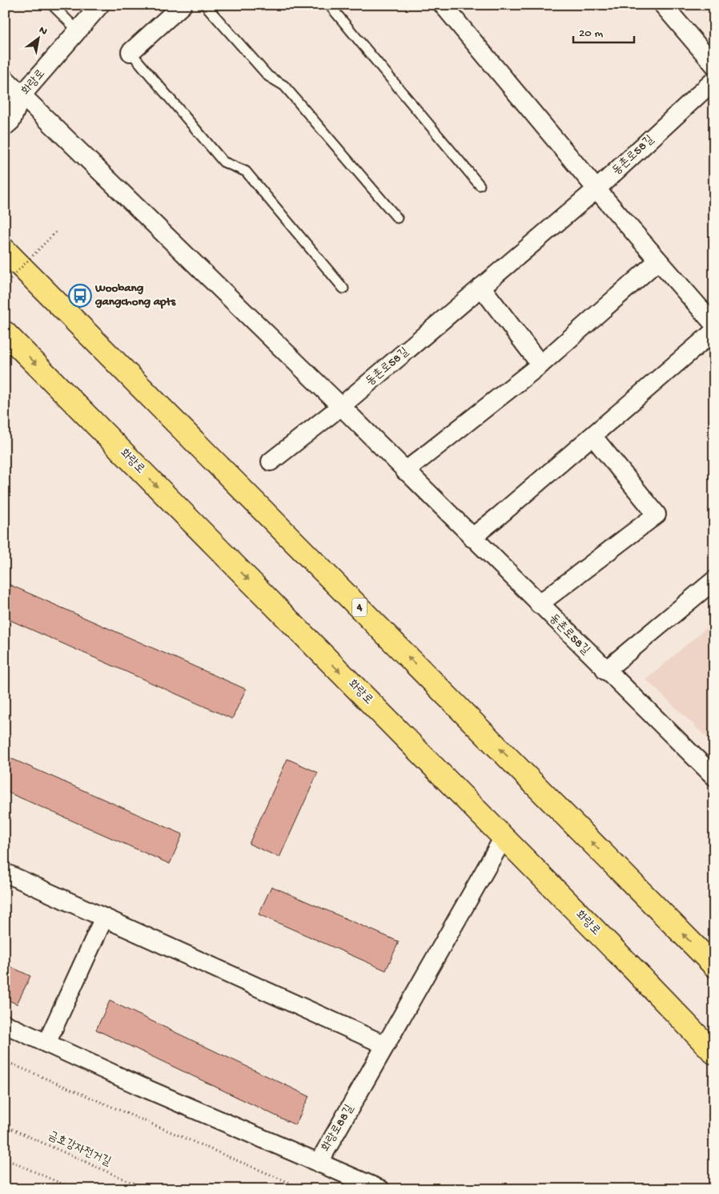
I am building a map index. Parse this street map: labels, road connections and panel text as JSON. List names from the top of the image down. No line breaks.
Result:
{"streets":{"main road":["화랑로","4"],"street":["동촌로58길","화랑로88길"],"path":["금호강자전거길"]},"crossings":[["화랑로","화랑로88길"]],"places":{"bus stop":["Woobang gangchong apts"]},"scale_bar":"20 m","north":"top right"}
